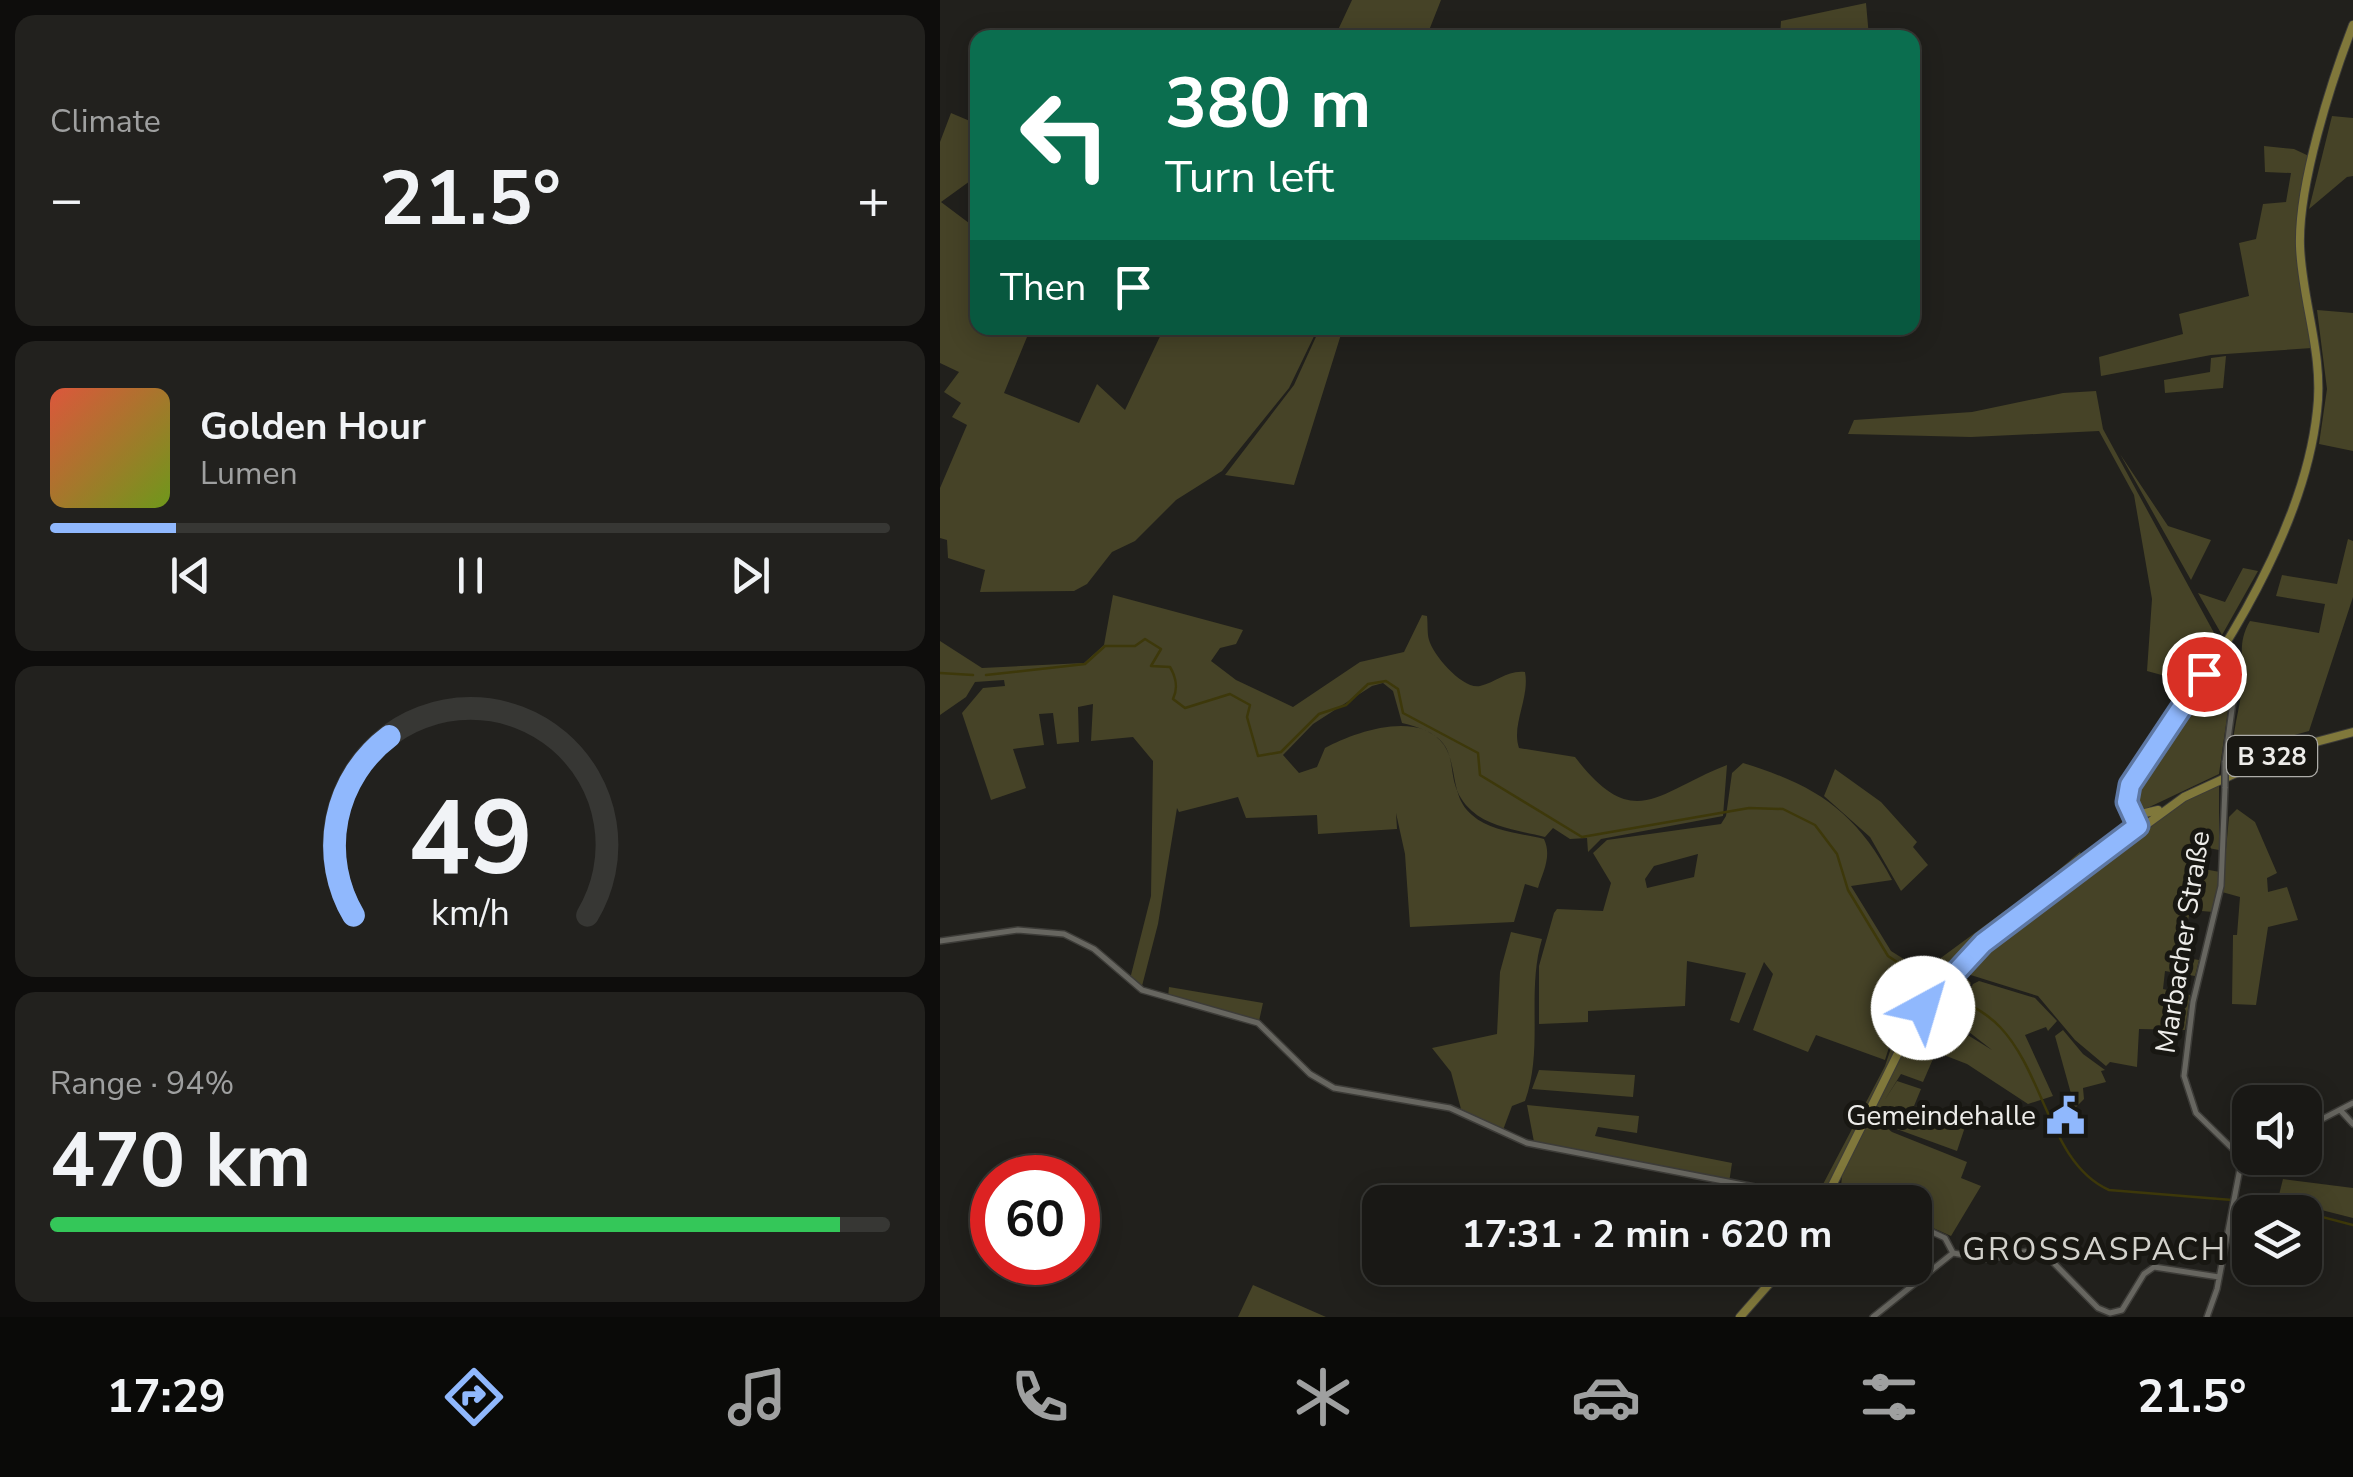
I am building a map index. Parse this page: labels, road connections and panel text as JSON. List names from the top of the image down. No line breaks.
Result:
{"streets":{"main road":["B 328"],"street":["Marbacher Straße"]},"districts":["GROSSASPACH"],"places":{"public building":["Gemeindehalle"]},"page":{"tile":["Climate",["Range · 94%","470 km"]],"turn":["380 m","Turn left"],"heat":["−","21.5°","+"],"then":"Then","song":["Golden Hour","Lumen"],"limit":"60","trip":"17:31 · 2 min · 620 m","tabs":["17:29","21.5°"],"gauge":["49","km/h"]}}
